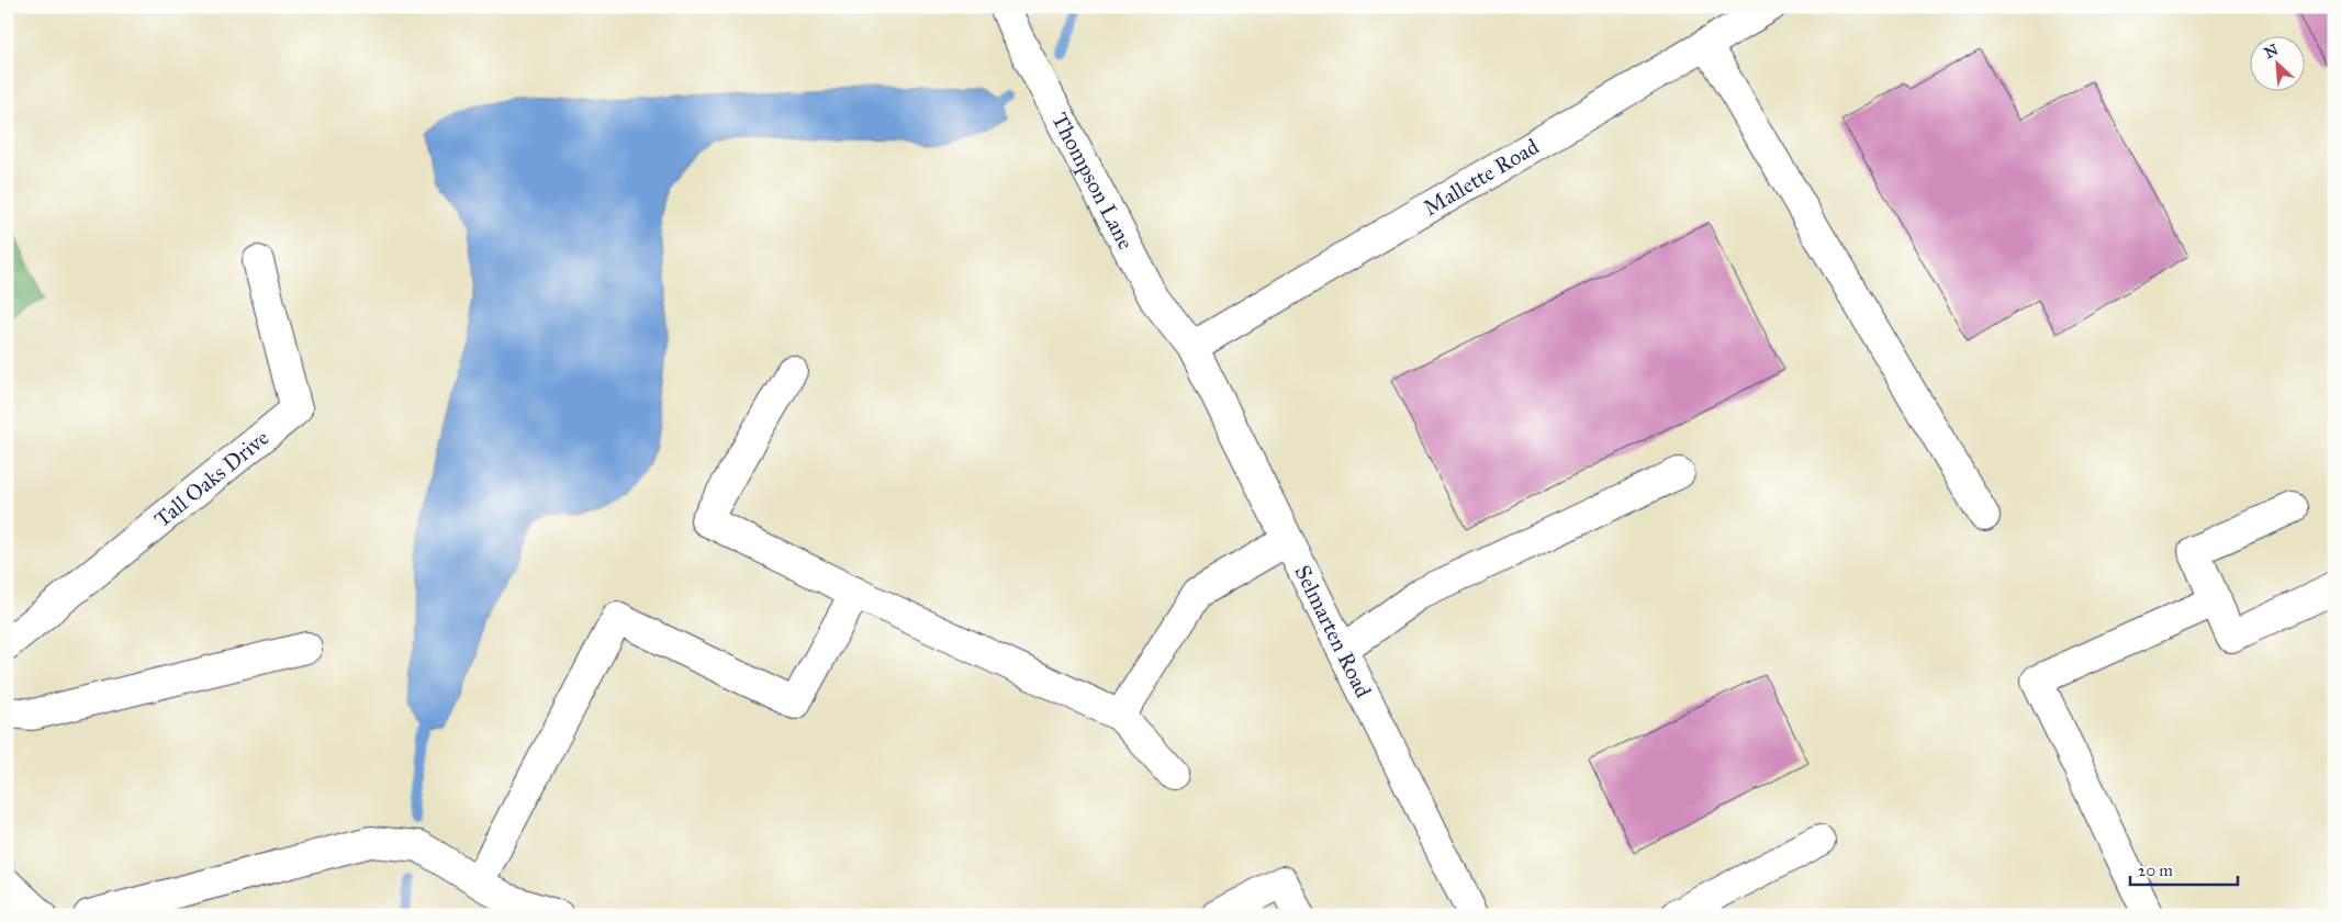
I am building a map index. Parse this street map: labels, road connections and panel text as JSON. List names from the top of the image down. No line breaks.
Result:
{"streets":{"street":["Mallette Road","Thompson Lane","Tall Oaks Drive","Selmarten Road"]},"crossings":[["Mallette Road","Thompson Lane"],["Mallette Road","Selmarten Road"],["Thompson Lane","Selmarten Road"]],"scale_bar":"20 m","north":"top left"}
